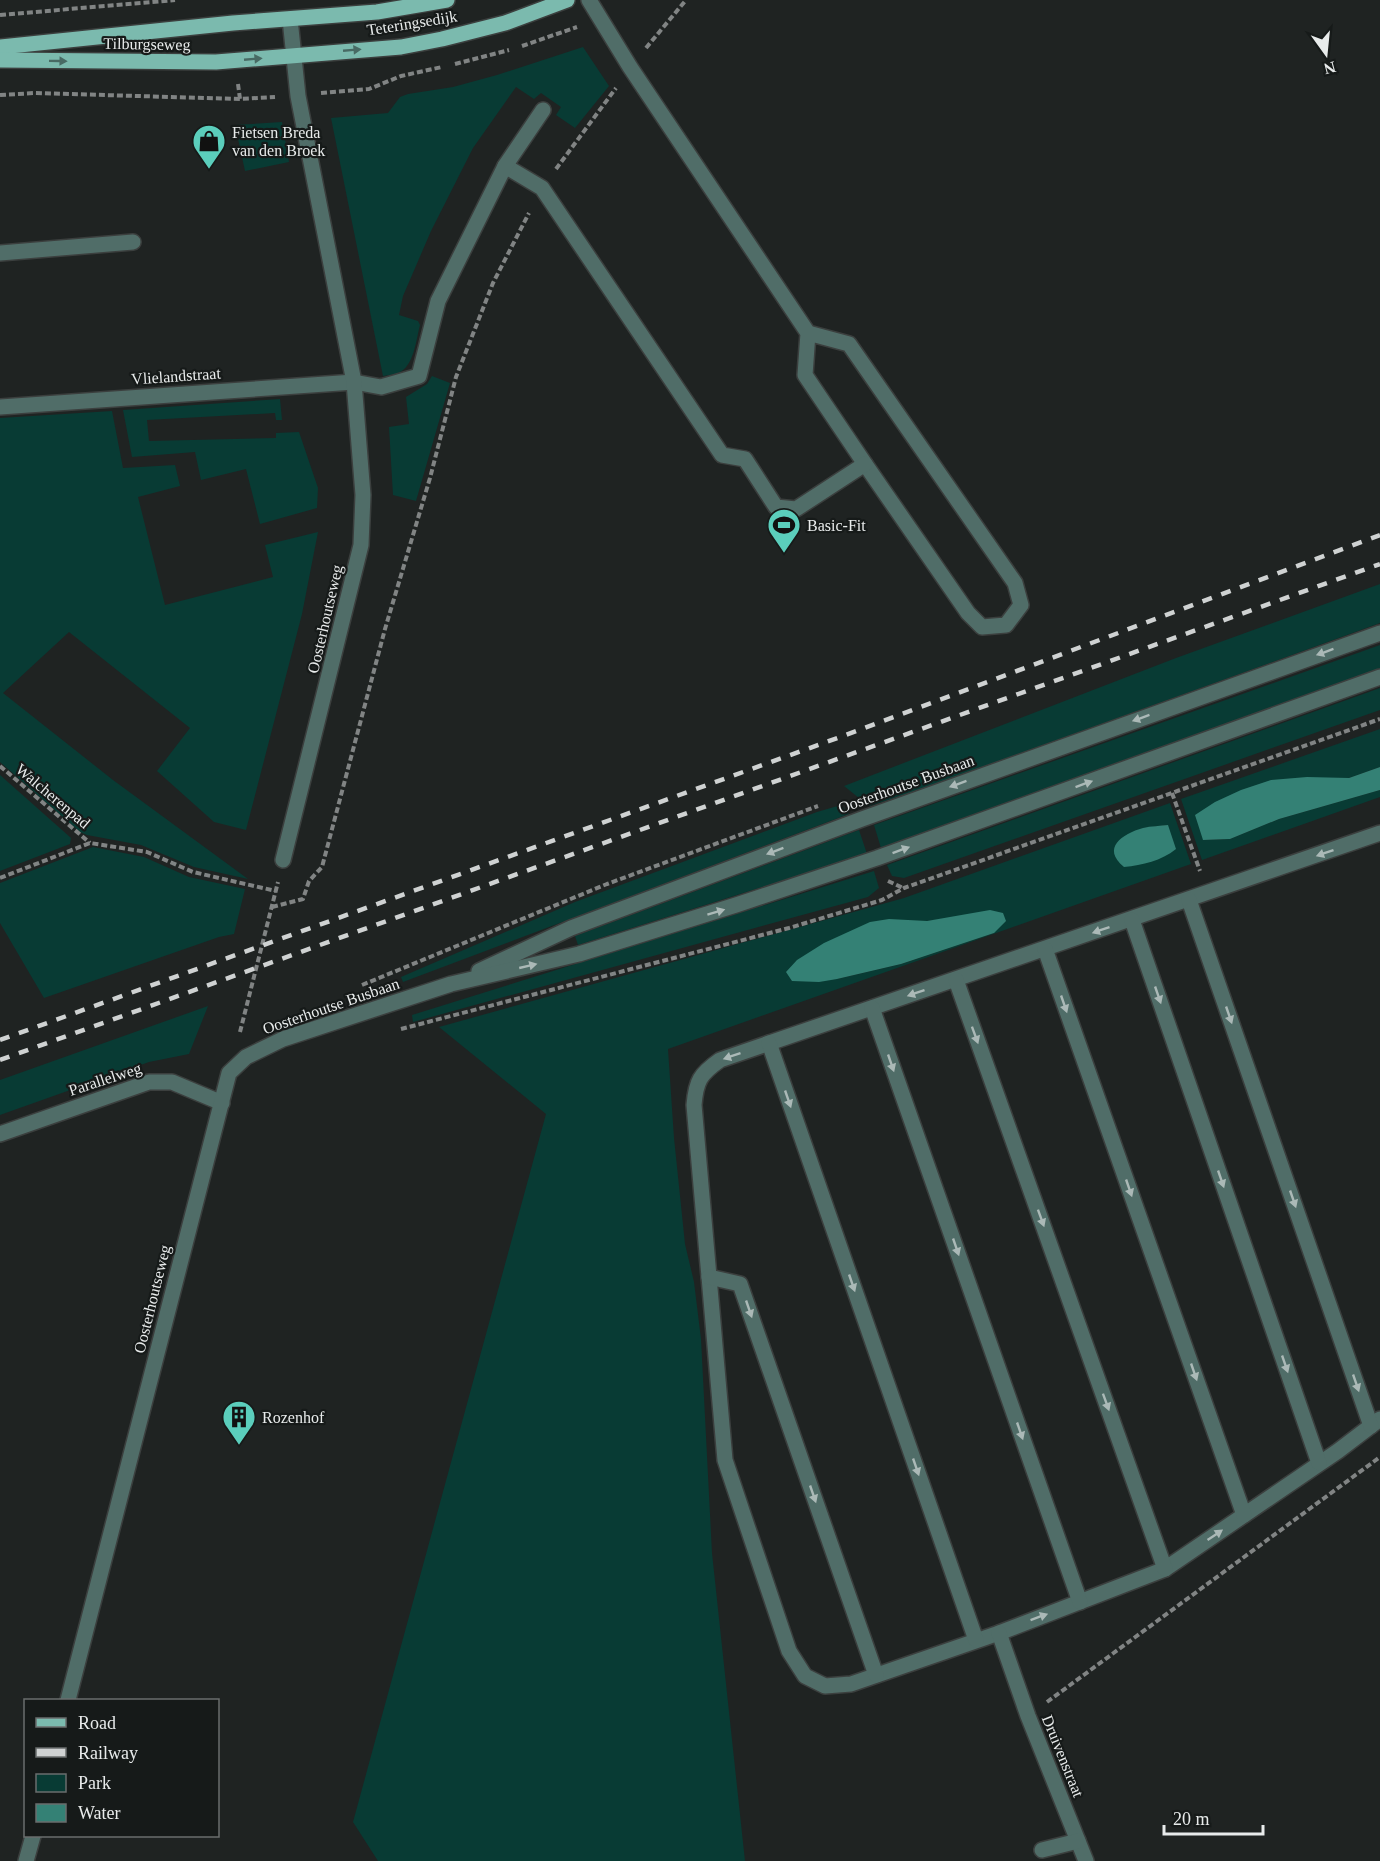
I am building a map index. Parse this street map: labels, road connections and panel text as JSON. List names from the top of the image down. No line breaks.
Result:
{"streets":{"main road":["Teteringsedijk","Tilburgseweg"],"street":["Vlielandstraat","Oosterhoutseweg","Oosterhoutse Busbaan","Parallelweg","Druivenstraat"],"path":["Walcherenpad"]},"crossings":[["Teteringsedijk","Tilburgseweg"],["Teteringsedijk","Oosterhoutseweg"],["Tilburgseweg","Oosterhoutseweg"],["Vlielandstraat","Oosterhoutseweg"],["Oosterhoutseweg","Oosterhoutse Busbaan"],["Oosterhoutseweg","Parallelweg"]],"places":{"shop":["Fietsen Breda van den Broek"],"sports":["Basic-Fit"],"building":["Rozenhof"]},"legend":["Road","Railway","Park","Water"],"scale_bar":"20 m","north":"bottom"}
